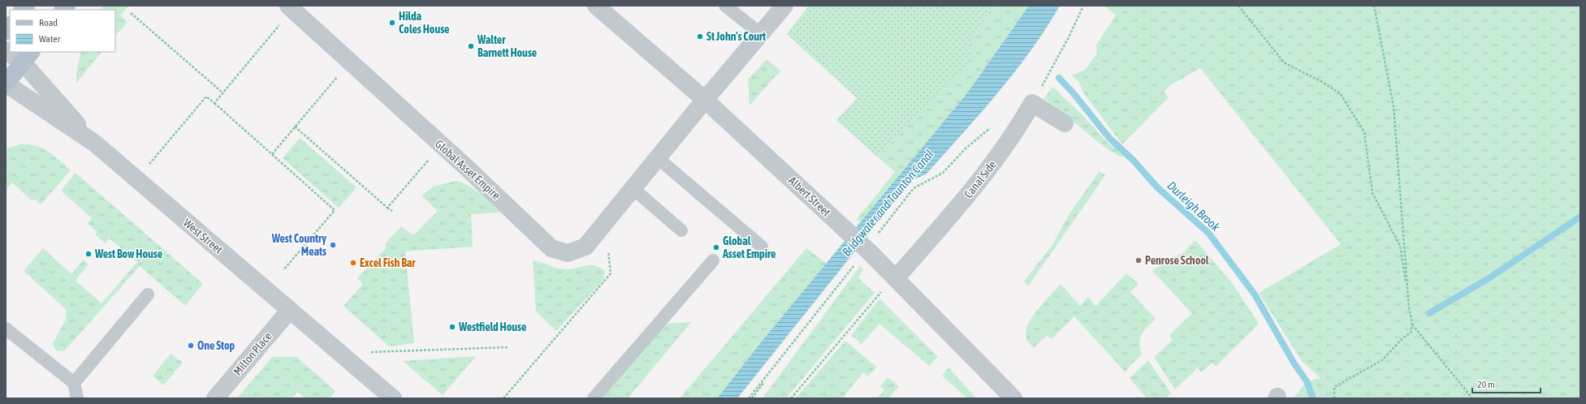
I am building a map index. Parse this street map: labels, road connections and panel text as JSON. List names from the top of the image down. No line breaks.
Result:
{"streets":{"street":["Global Asset Empire","Canal Side","Albert Street","West Street","Milton Place"]},"crossings":[["Global Asset Empire","Albert Street"],["Canal Side","Albert Street"],["West Street","Milton Place"]],"water":["Bridgwater and Taunton Canal","Durleigh Brook"],"places":["Hilda Coles House","St John's Court","Walter Barnett House","West Country Meats","Global Asset Empire","West Bow House","Penrose School","Excel Fish Bar","Westfield House","One Stop"],"legend":["Road","Water"],"scale_bar":"20 m"}
